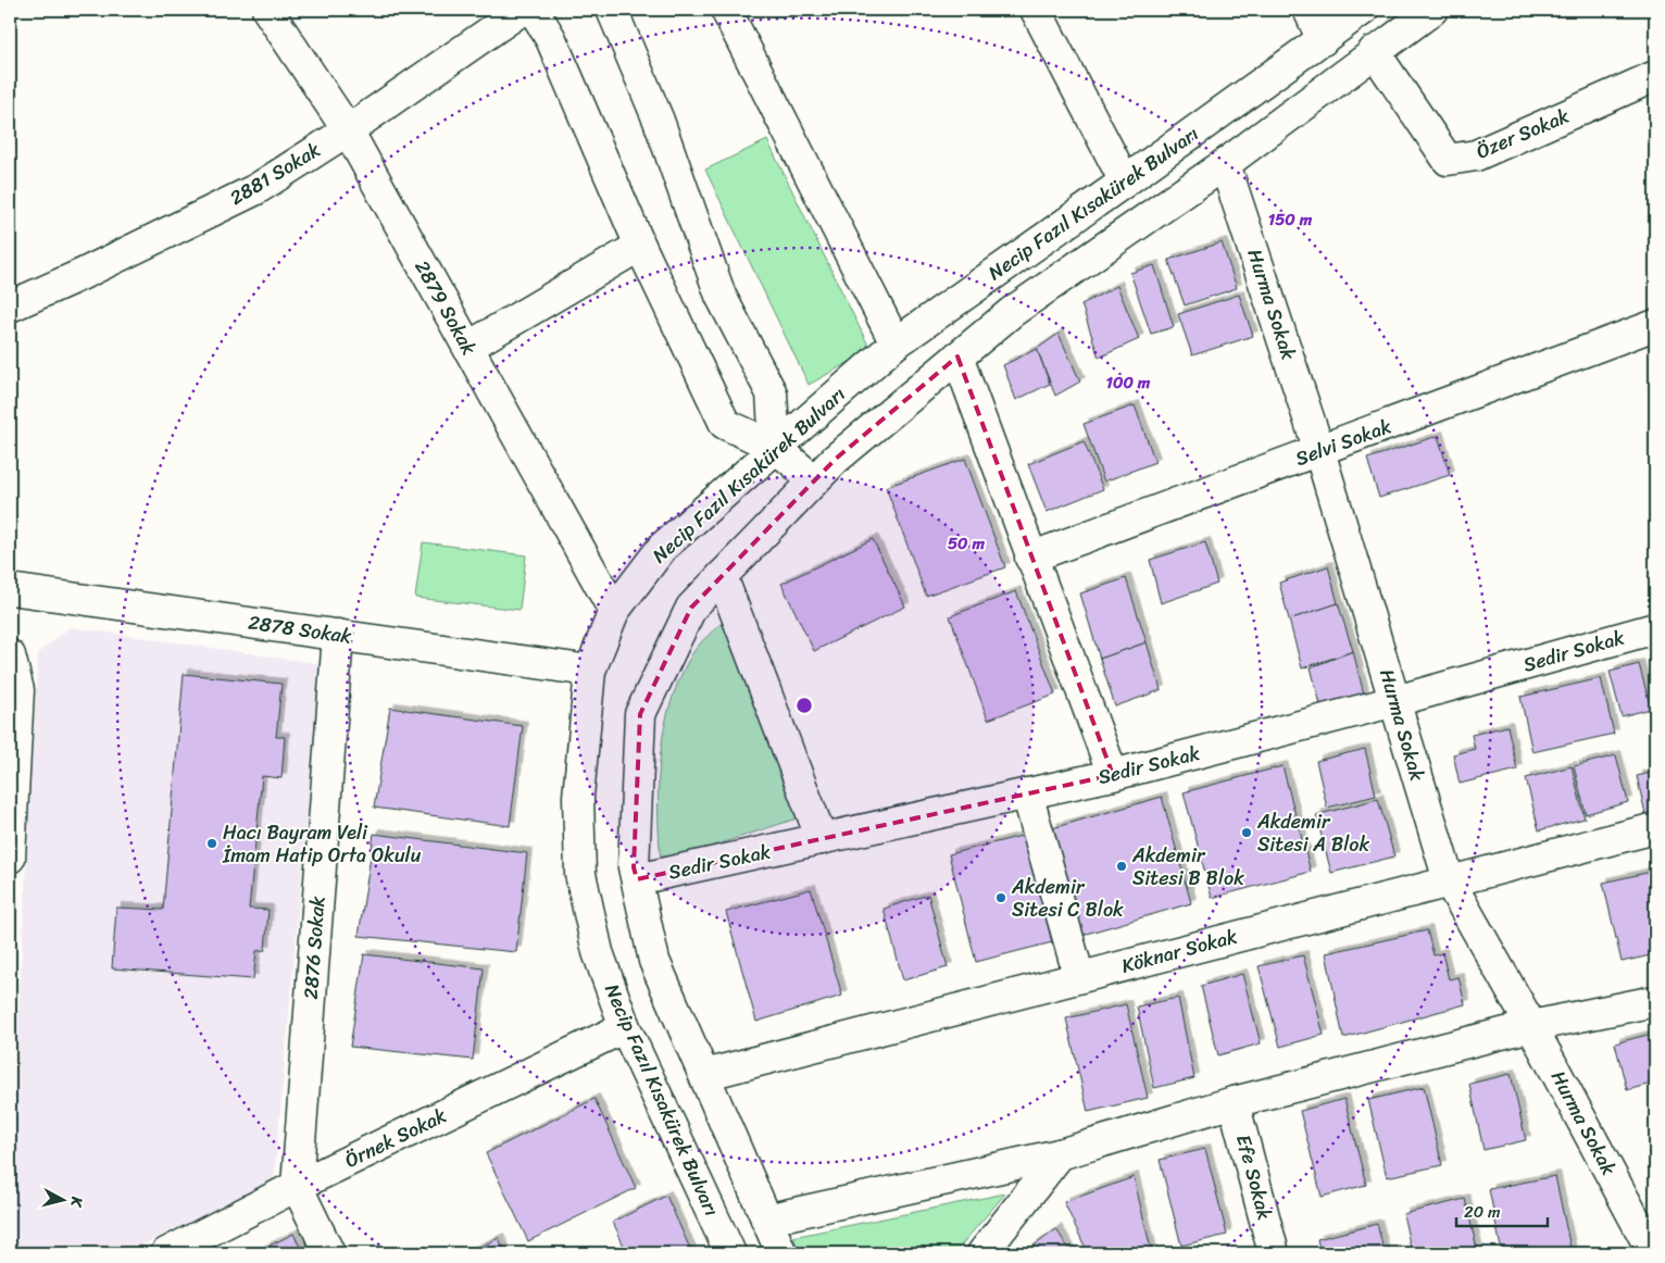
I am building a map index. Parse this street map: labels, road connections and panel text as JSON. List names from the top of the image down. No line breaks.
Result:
{"streets":{"street":["Özer Sokak","2881 Sokak","Necip Fazıl Kısakürek Bulvarı","Hurma Sokak","2879 Sokak","Selvi Sokak","2878 Sokak","Sedir Sokak","2876 Sokak","Köknar Sokak","Örnek Sokak","Efe Sokak"]},"crossings":[["2881 Sokak","2879 Sokak"],["Necip Fazıl Kısakürek Bulvarı","2879 Sokak"],["Necip Fazıl Kısakürek Bulvarı","2878 Sokak"],["Necip Fazıl Kısakürek Bulvarı","Örnek Sokak"],["Hurma Sokak","Selvi Sokak"],["Hurma Sokak","Sedir Sokak"],["Hurma Sokak","Köknar Sokak"],["2878 Sokak","2876 Sokak"],["2876 Sokak","Örnek Sokak"]],"places":["Akdemir Sitesi A Blok","Hacı Bayram Veli İmam Hatip Orta Okulu","Akdemir Sitesi B Blok","Akdemir Sitesi C Blok"],"scale_bar":"20 m","north":"right","rings":["150 m","100 m","50 m"]}
